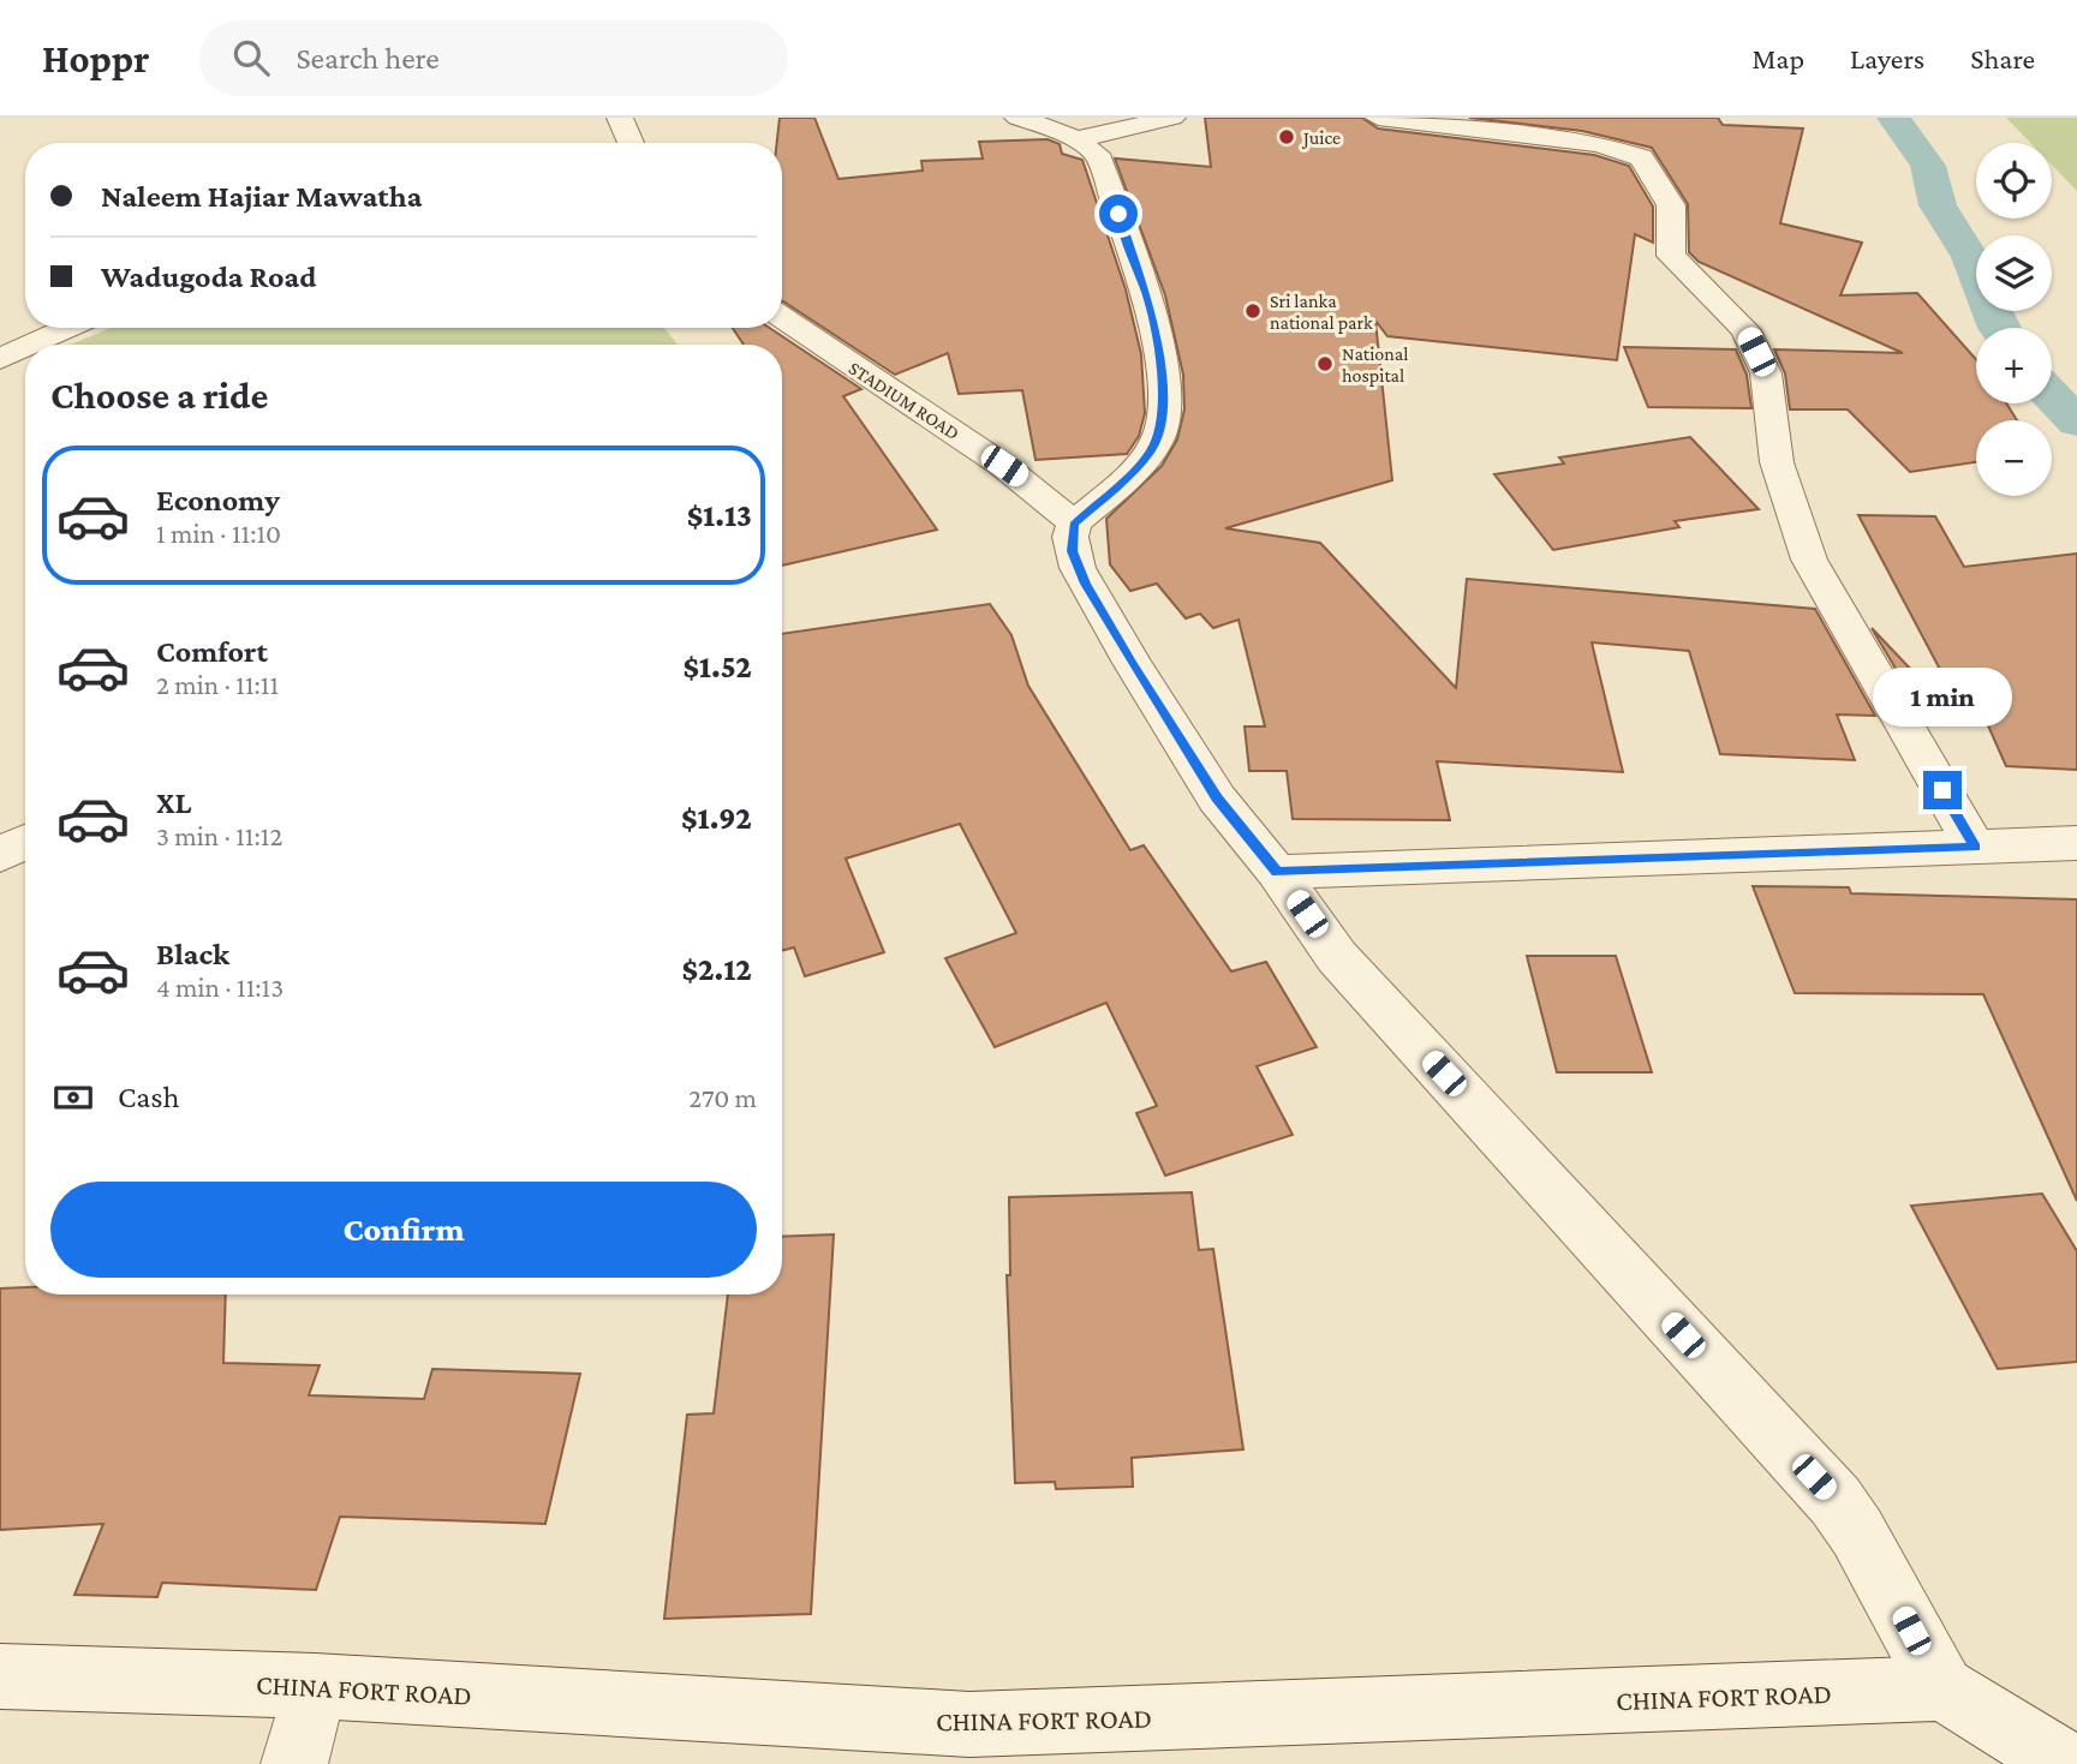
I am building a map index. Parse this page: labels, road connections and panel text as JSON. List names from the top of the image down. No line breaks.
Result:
{"streets":{"street":["STADIUM ROAD","CHINA FORT ROAD"]},"places":["Juice","Sri lanka national park","National hospital"],"page":{"header":"Hoppr","search":"Search here","nav":["Map","Layers","Share"],"map_buttons":["+","−"],"banner":["Naleem Hajiar Mawatha","Wadugoda Road"],"heading":"Choose a ride","list":[{"name":"Economy","note":"1 min · 11:10","value":"$1.13"},{"name":"Comfort","note":"2 min · 11:11","value":"$1.52"},{"name":"XL","note":"3 min · 11:12","value":"$1.92"},{"name":"Black","note":"4 min · 11:13","value":"$2.12"}],"bubble":"1 min","pay":["Cash","270 m"],"buttons":"Confirm"}}
